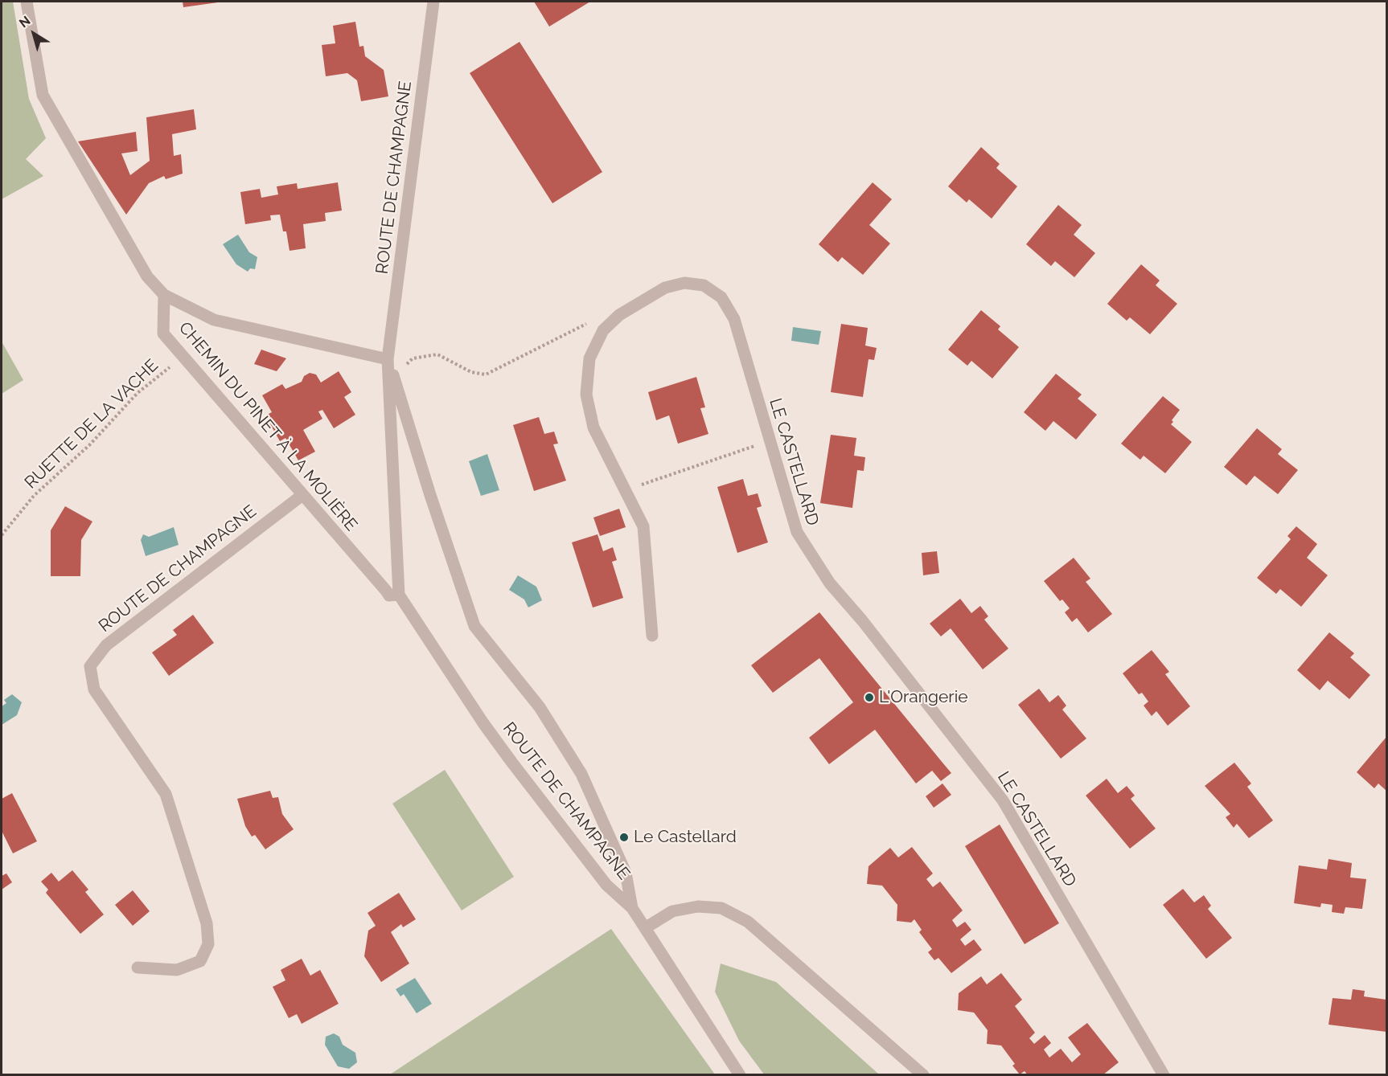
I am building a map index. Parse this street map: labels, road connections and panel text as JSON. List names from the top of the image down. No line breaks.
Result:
{"streets":{"street":["ROUTE DE CHAMPAGNE","CHEMIN DU PINET À LA MOLIÈRE","LE CASTELLARD"],"path":["RUETTE DE LA VACHE"]},"crossings":[["ROUTE DE CHAMPAGNE","CHEMIN DU PINET À LA MOLIÈRE"],["RUETTE DE LA VACHE","CHEMIN DU PINET À LA MOLIÈRE"]],"places":["L'Orangerie","Le Castellard"],"north":"top left"}
